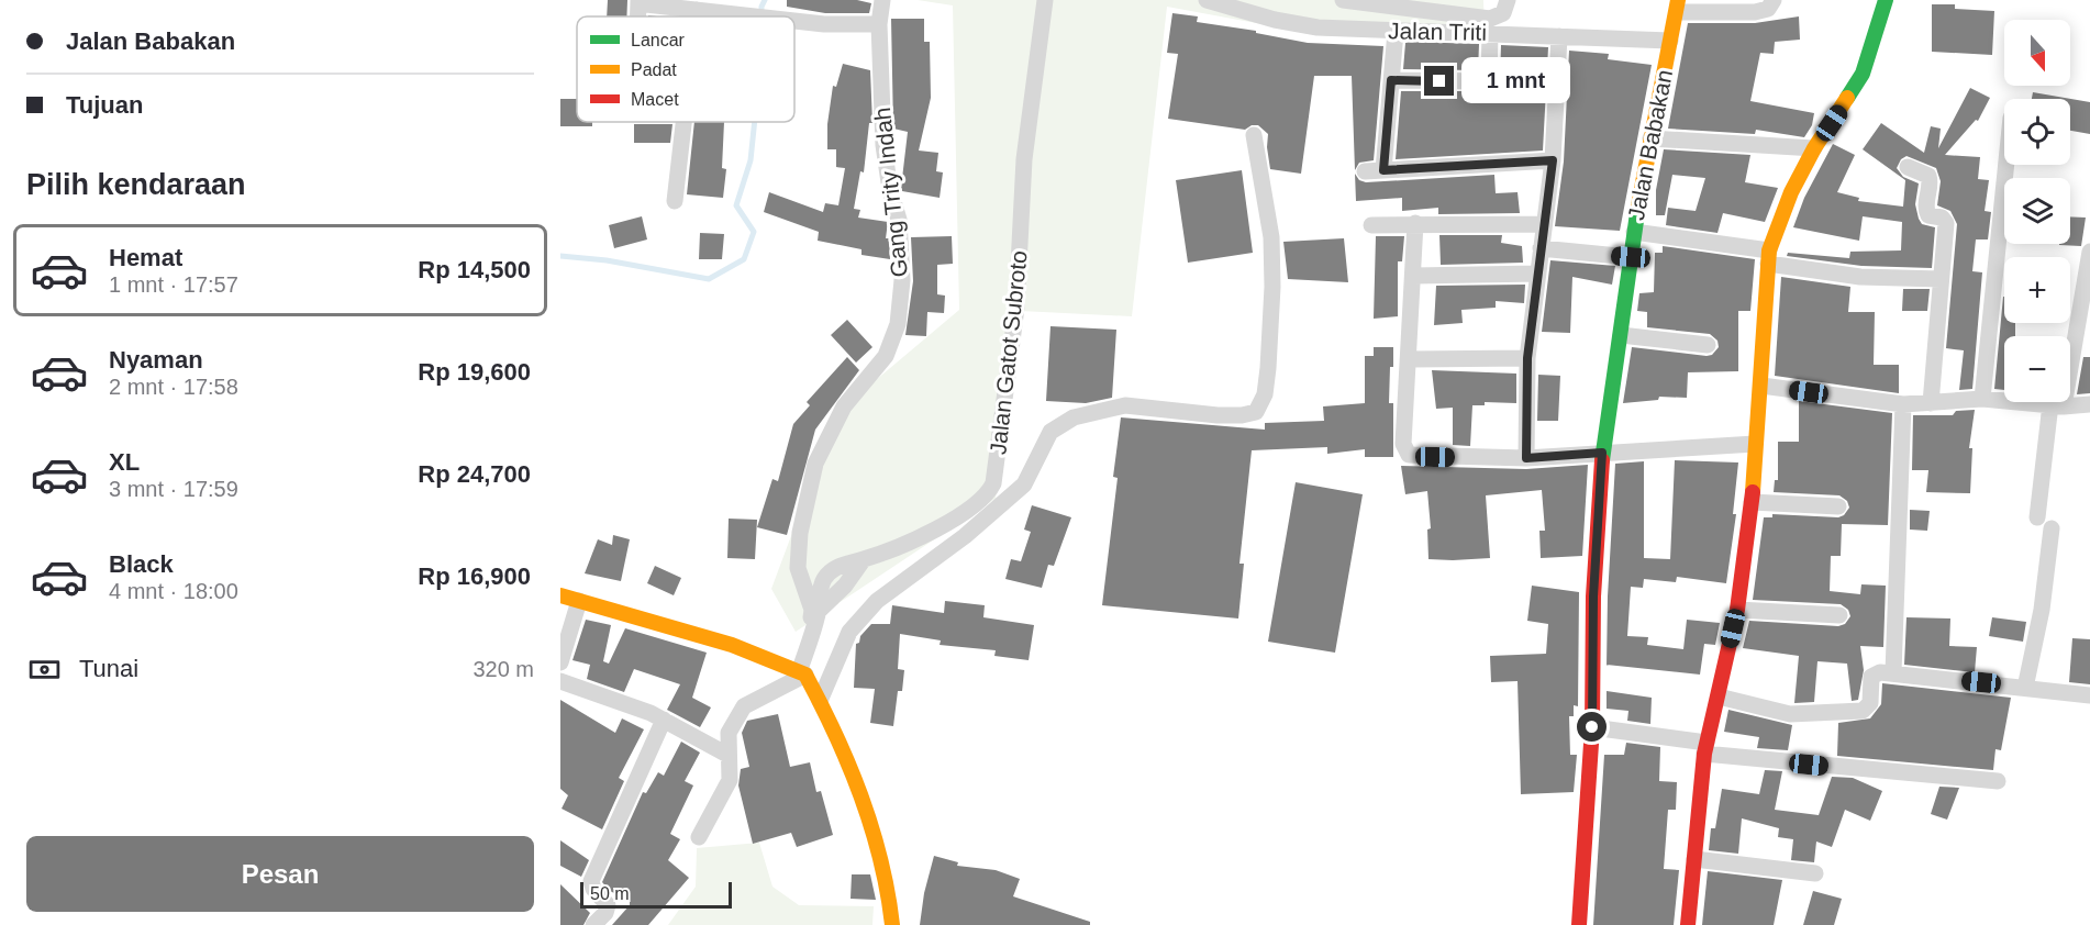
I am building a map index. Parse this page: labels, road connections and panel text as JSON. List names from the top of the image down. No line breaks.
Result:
{"streets":{"street":["Jalan Triti","Jalan Babakan","Gang Trity Indah","Jalan Gatot Subroto"]},"crossings":[["Jalan Triti","Jalan Babakan"],["Gang Trity Indah","Jalan Gatot Subroto"]],"legend":["Lancar","Padat","Macet"],"scale_bar":"50 m","north":"bottom","page":{"banner":["Jalan Babakan","Tujuan"],"map_buttons":["+","−"],"bubble":"1 mnt","heading":"Pilih kendaraan","list":[{"name":"Hemat","note":"1 mnt · 17:57","value":"Rp 14,500"},{"name":"Nyaman","note":"2 mnt · 17:58","value":"Rp 19,600"},{"name":"XL","note":"3 mnt · 17:59","value":"Rp 24,700"},{"name":"Black","note":"4 mnt · 18:00","value":"Rp 16,900"}],"pay":["Tunai","320 m"],"buttons":"Pesan","scale":"50 m"}}
